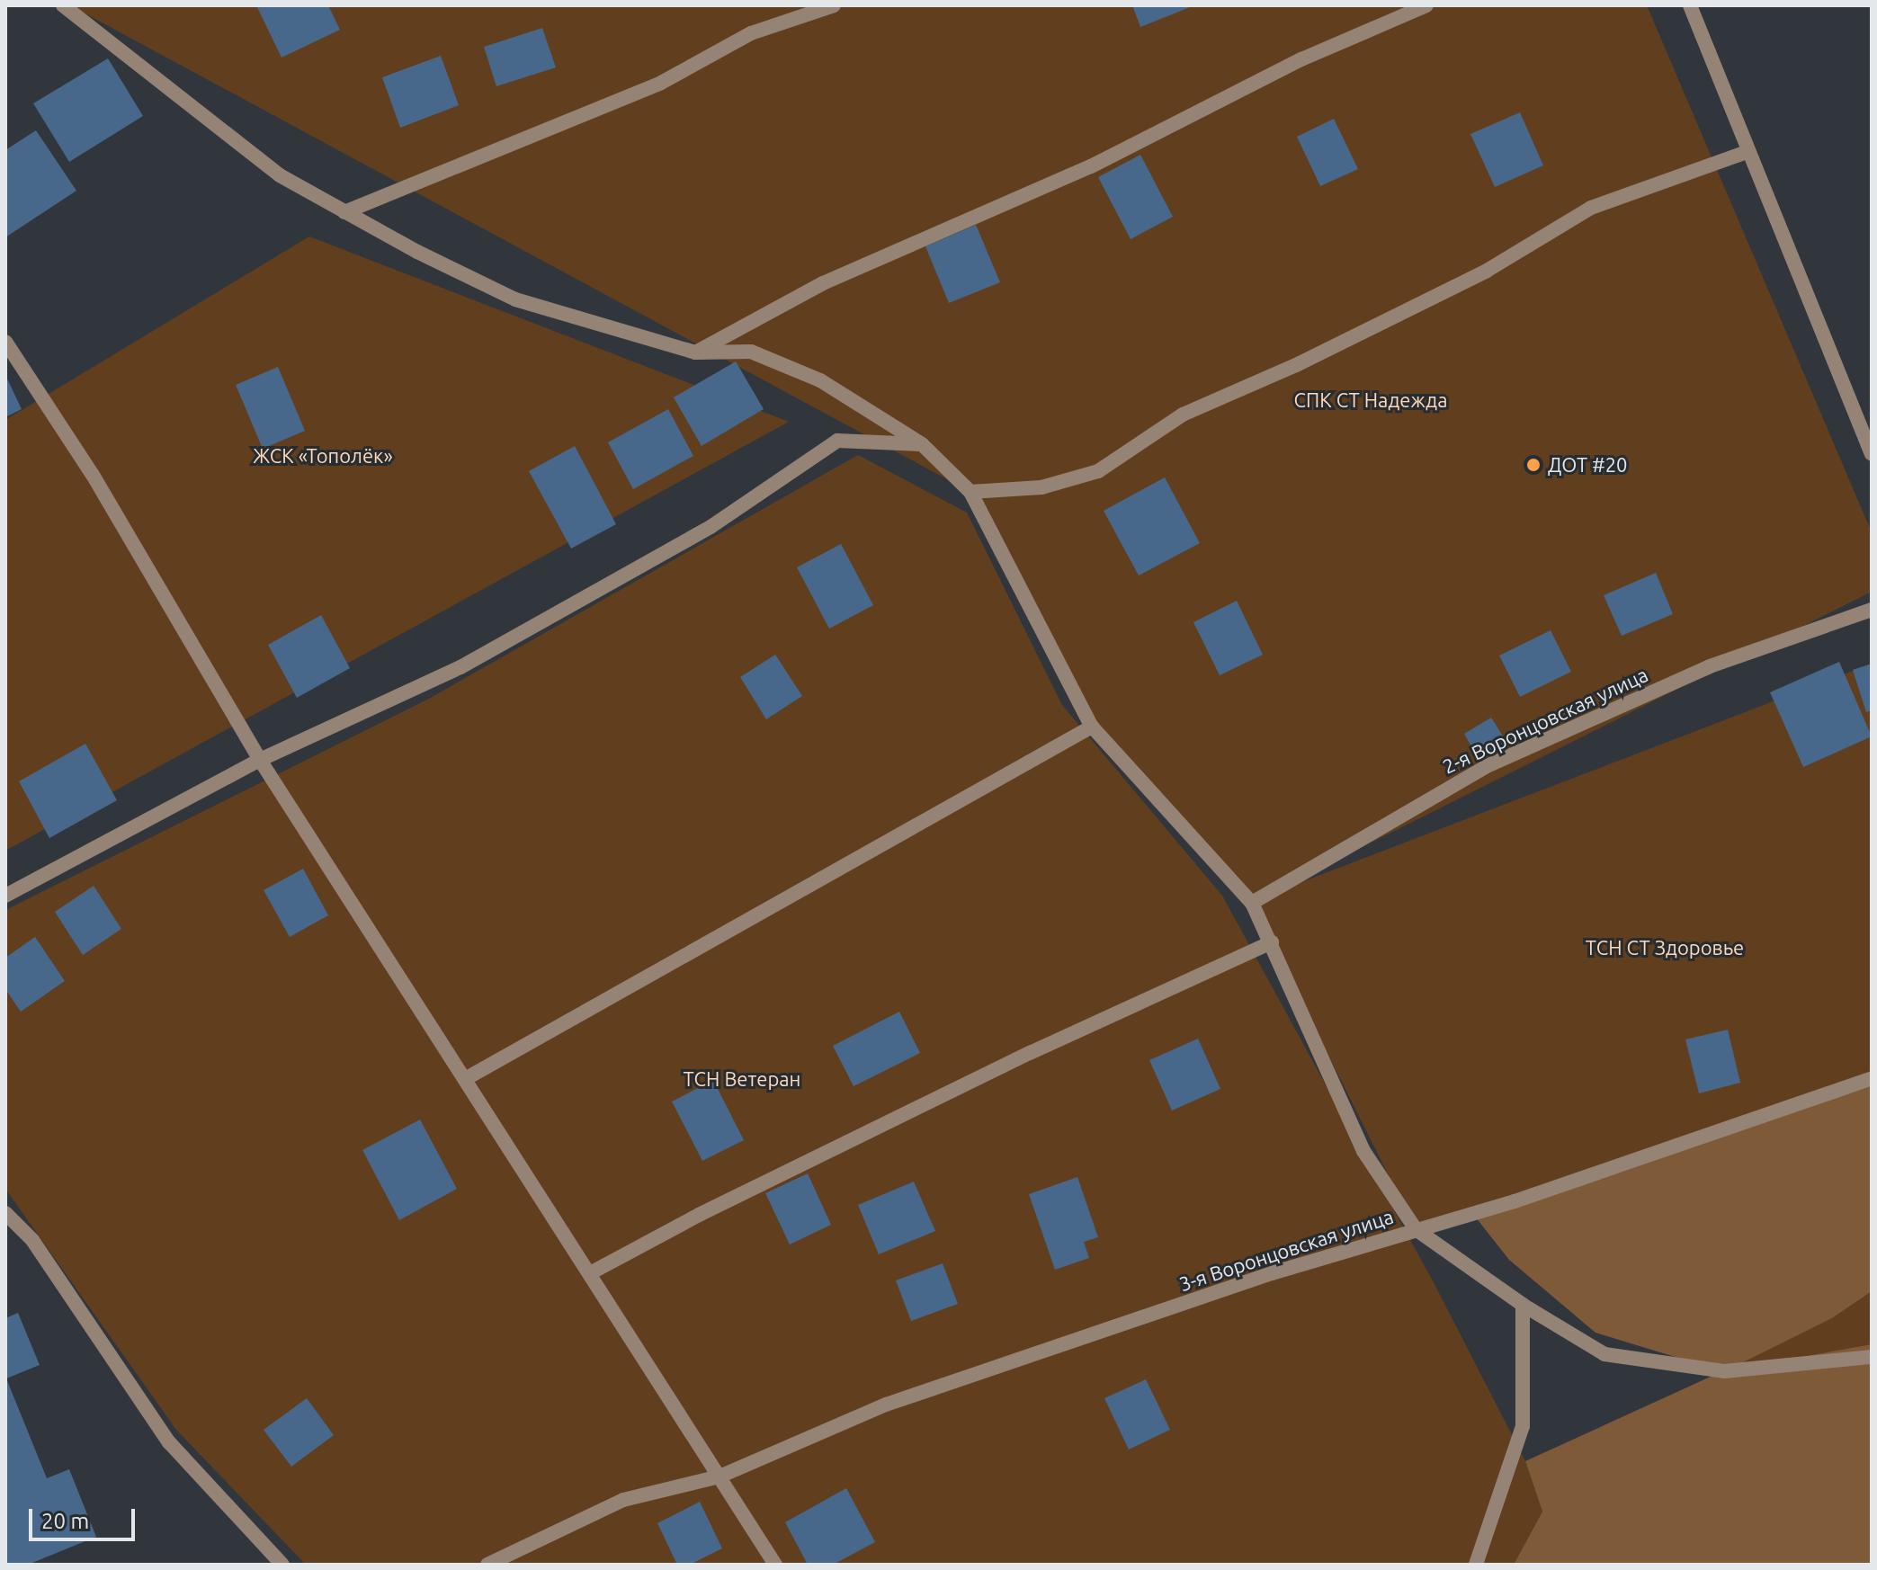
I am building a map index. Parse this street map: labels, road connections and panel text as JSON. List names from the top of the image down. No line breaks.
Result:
{"streets":{"lane":["2-я Воронцовская улица","3-я Воронцовская улица"]},"parks":["СПК СТ Надежда","ЖСК «Тополёк»","ТСН СТ Здоровье","ТСН Ветеран"],"places":["ДОТ #20"],"scale_bar":"20 m"}
